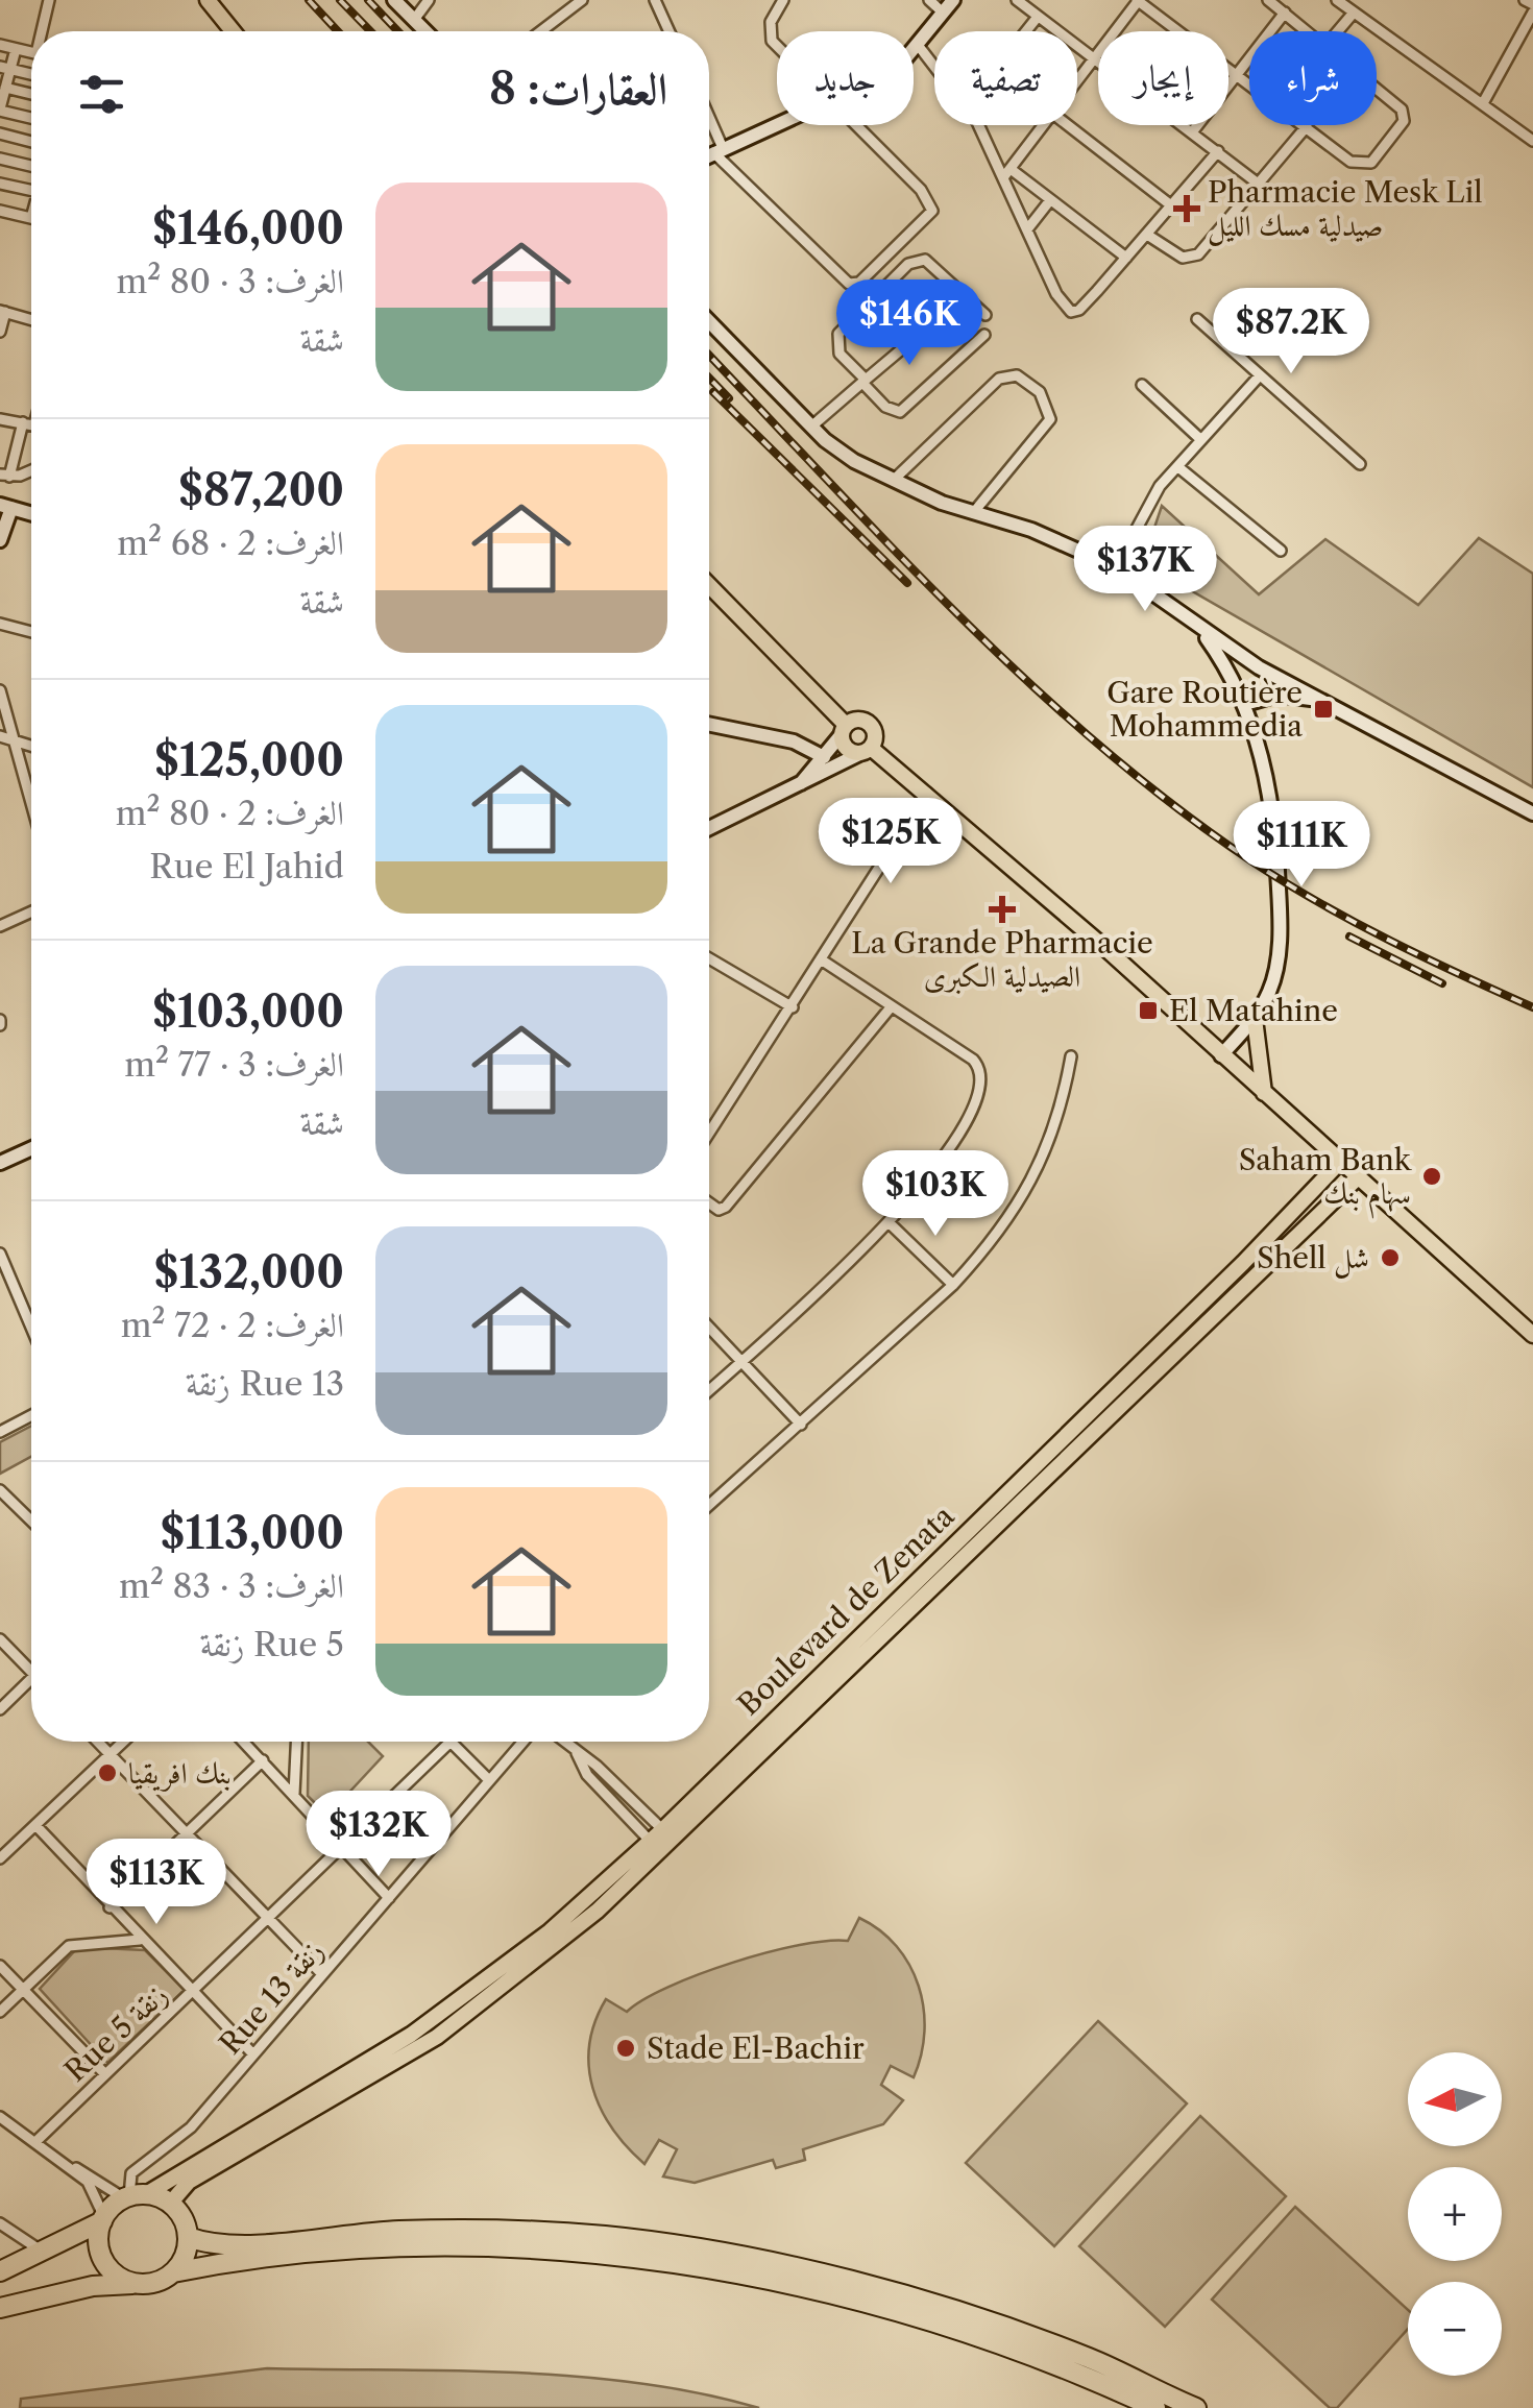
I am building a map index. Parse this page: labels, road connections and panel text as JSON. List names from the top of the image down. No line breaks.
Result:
{"streets":{"main road":["Boulevard de Zenata"],"street":["Rue 13 زنقة","Rue 5 زنقة"]},"crossings":[["Boulevard de Zenata","Rue 13 زنقة"]],"places":{"health":["Pharmacie Mesk Lil صيدلية مسك الليل","La Grande Pharmacie الصيدلية الكبرى"],"transit":["Gare Routière Mohammedia","El Matahine"],"other":["Saham Bank سهام بنك","Shell شل","بنك افريقيا","Stade El-Bachir"]},"north":"left","page":{"chip":["شراء","إيجار","تصفية","جديد"],"heading":"العقارات: 8","list":[{"name":"$146,000","note":"الغرف: 3 · 80 m² · شقة"},{"name":"$87,200","note":"الغرف: 2 · 68 m² · شقة"},{"name":"$125,000","note":"الغرف: 2 · 80 m² · Rue El Jahid"},{"name":"$103,000","note":"الغرف: 3 · 77 m² · شقة"},{"name":"$132,000","note":"الغرف: 2 · 72 m² · Rue 13 زنقة"},{"name":"$113,000","note":"الغرف: 3 · 83 m² · Rue 5 زنقة"}],"price":["$146K","$87.2K","$137K","$125K","$111K","$103K","$132K","$113K"],"map_buttons":["+","−"]}}
